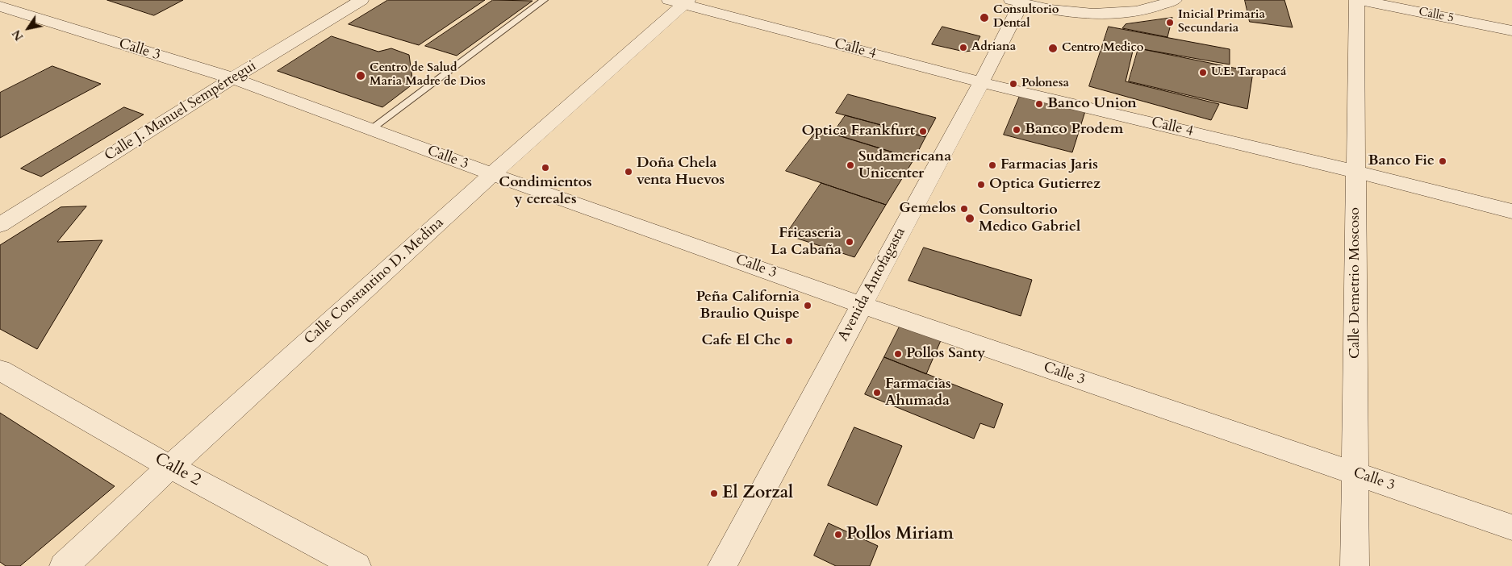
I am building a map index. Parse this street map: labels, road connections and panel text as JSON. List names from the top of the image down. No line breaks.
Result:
{"streets":{"street":["Calle 5","Calle 4","Calle 3","Calle J. Manuel Sempértegui","Calle Constantino D. Medina","Calle Demetrio Moscoso","Avenida Antofagasta","Calle 2"]},"crossings":[["Calle 4","Calle Constantino D. Medina"],["Calle 4","Calle Demetrio Moscoso"],["Calle 4","Avenida Antofagasta"],["Calle 3","Calle J. Manuel Sempértegui"],["Calle 3","Calle Constantino D. Medina"],["Calle 3","Calle Demetrio Moscoso"],["Calle 3","Avenida Antofagasta"],["Calle Constantino D. Medina","Calle 2"]],"places":["Consultorio Dental","Inicial Primaria Secundaria","Adriana","Centro Medico","U.E. Tarapacá","Centro de Salud Maria Madre de Dios","Polonesa","Banco Union","Banco Prodem","Optica Frankfurt","Banco Fie","Sudamericana Unicenter","Farmacias Jaris","Condimientos y cereales","Doña Chela venta Huevos","Optica Gutierrez","Gemelos","Consultorio Medico Gabriel","Fricaseria La Cabaña","Peña California Braulio Quispe","Cafe El Che","Pollos Santy","Farmacias Ahumada","El Zorzal","Pollos Miriam"],"north":"bottom left"}
